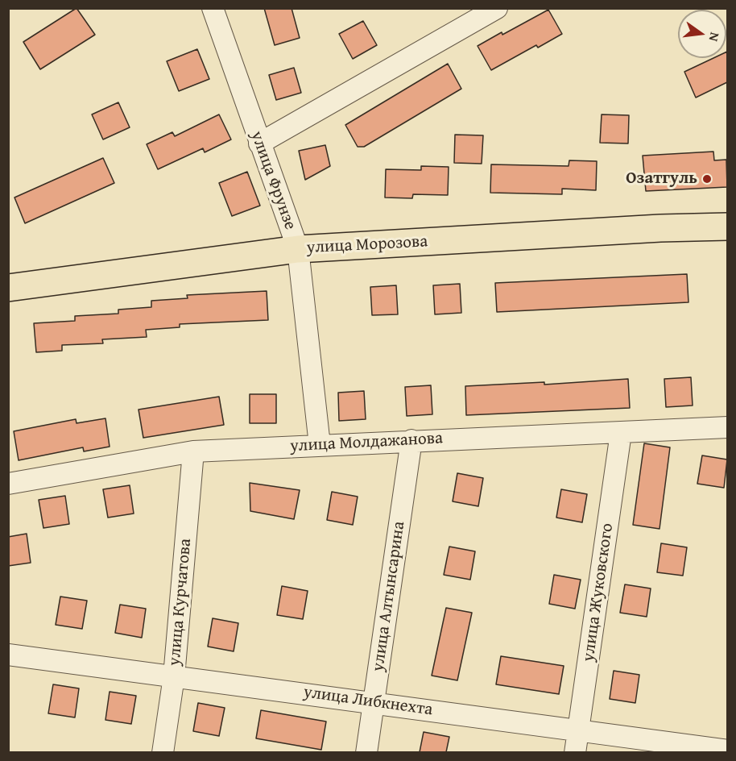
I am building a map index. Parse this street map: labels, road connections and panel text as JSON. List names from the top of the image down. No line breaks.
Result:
{"streets":{"main road":["улица Морозова"],"street":["улица Фрунзе","улица Молдажанова","улица Жуковского","улица Алтынсарина","улица Курчатова","улица Либкнехта"]},"crossings":[["улица Фрунзе","улица Морозова"],["улица Фрунзе","улица Молдажанова"],["улица Молдажанова","улица Жуковского"],["улица Молдажанова","улица Алтынсарина"],["улица Молдажанова","улица Курчатова"],["улица Жуковского","улица Либкнехта"],["улица Алтынсарина","улица Либкнехта"],["улица Курчатова","улица Либкнехта"]],"places":["Oзатгуль"],"north":"right"}
